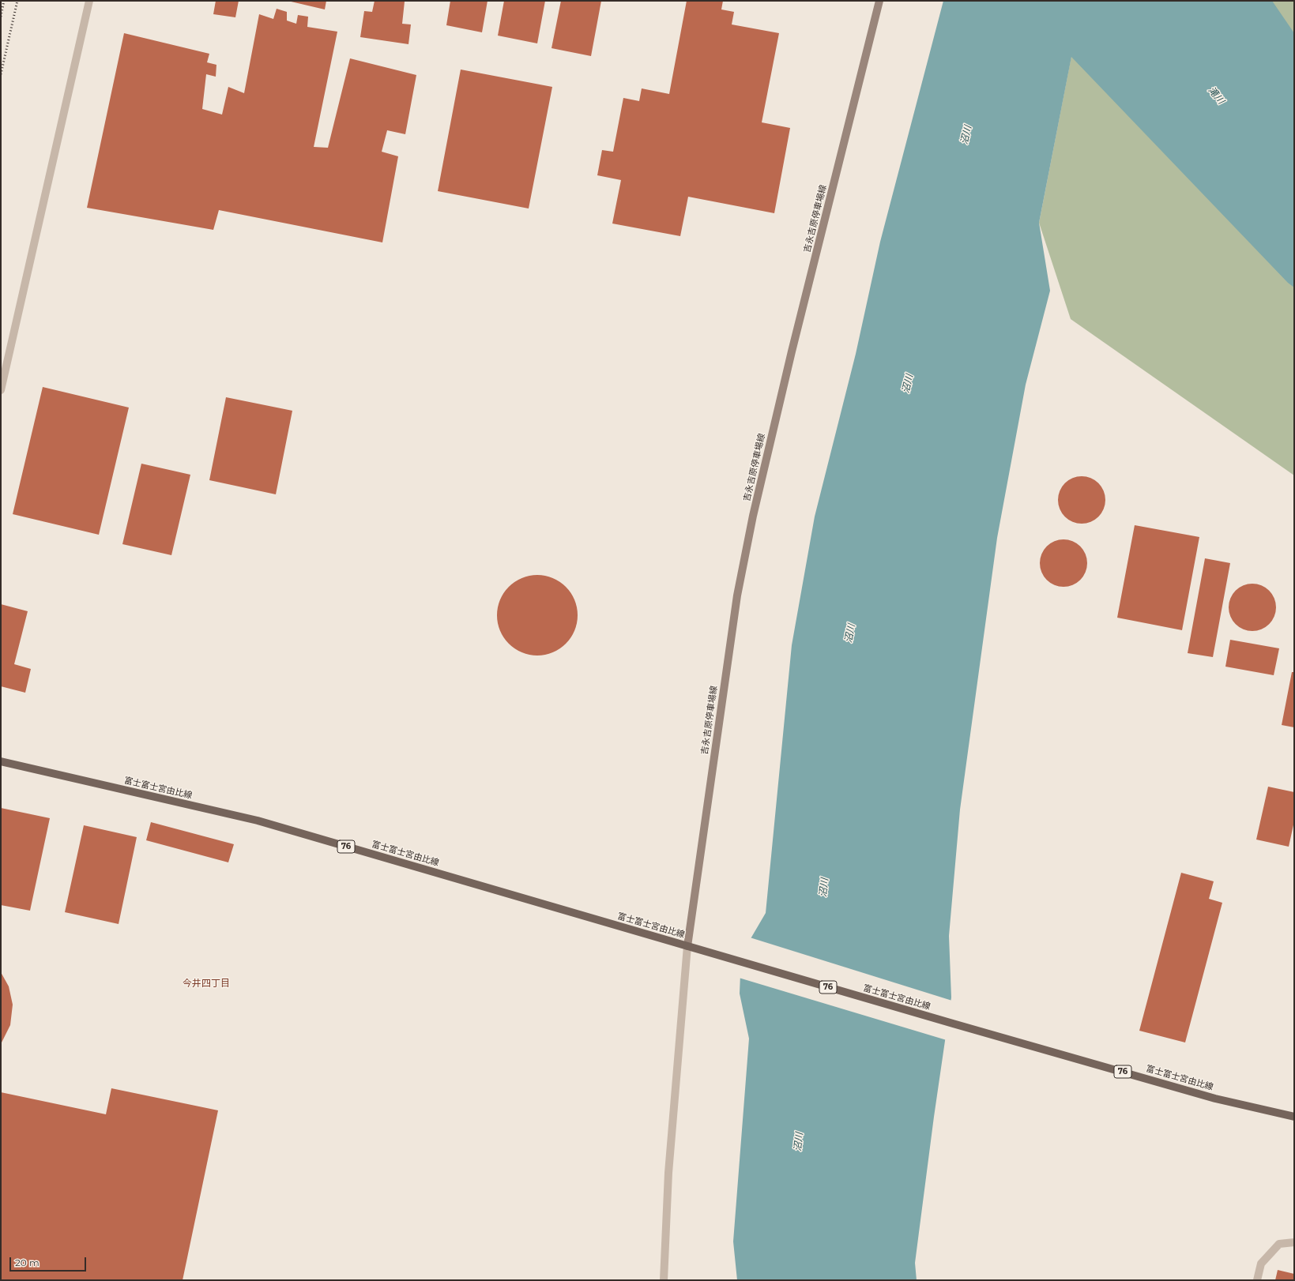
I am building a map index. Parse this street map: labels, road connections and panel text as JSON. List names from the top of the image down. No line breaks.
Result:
{"streets":{"main road":["吉永吉原停車場線","富士富士宮由比線","76"]},"crossings":[["吉永吉原停車場線","富士富士宮由比線"]],"districts":["今井四丁目"],"water":["滝川","沼川"],"scale_bar":"20 m"}
